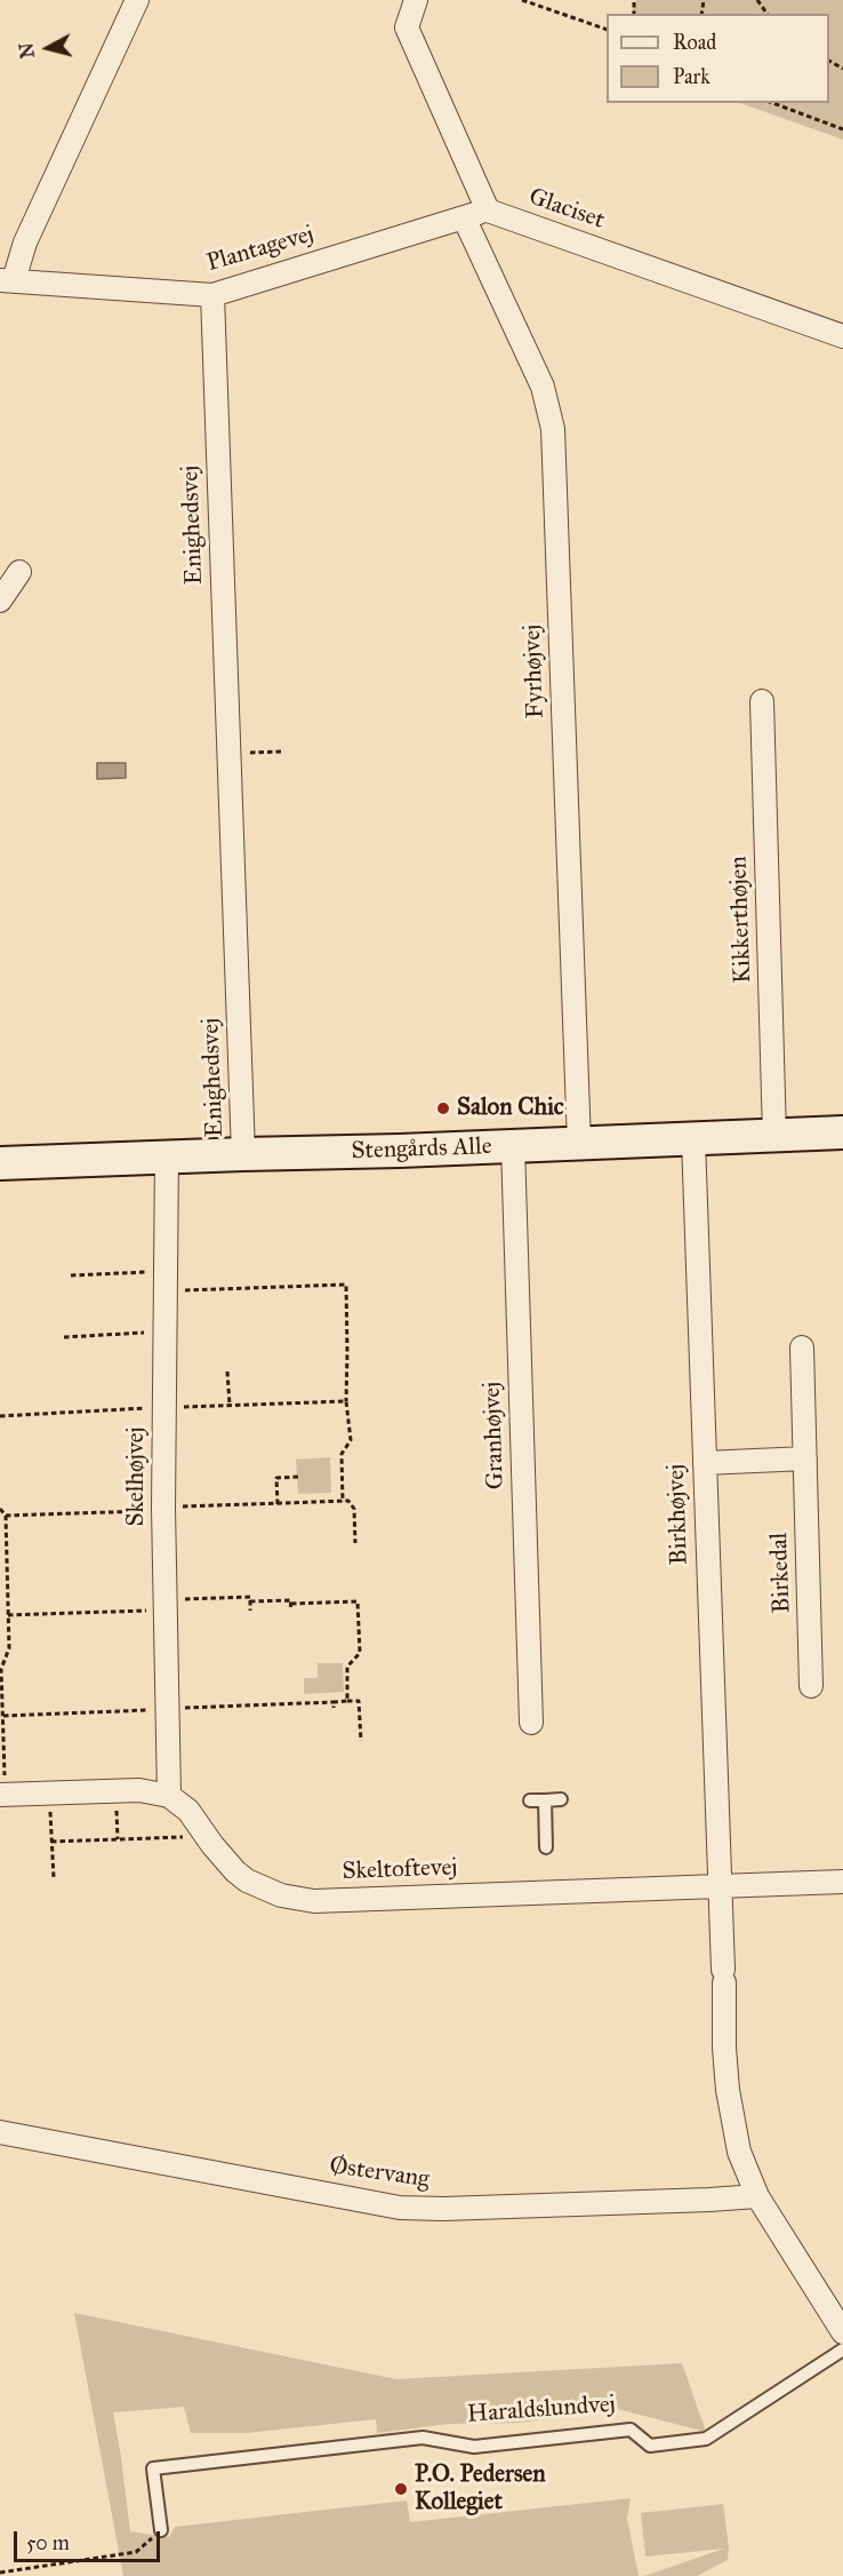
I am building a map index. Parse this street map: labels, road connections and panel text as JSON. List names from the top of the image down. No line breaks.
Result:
{"streets":{"street":["Glaciset","Plantagevej","Enighedsvej","Fyrhøjvej","Kikkerthøjen","Stengårds Alle","Granhøjvej","Skelhøjvej","Birkhøjvej","Birkedal","Skeltoftevej","Østervang"],"lane":["Haraldslundvej"]},"crossings":[["Glaciset","Plantagevej"],["Plantagevej","Enighedsvej"],["Plantagevej","Fyrhøjvej"],["Enighedsvej","Stengårds Alle"],["Fyrhøjvej","Stengårds Alle"],["Kikkerthøjen","Stengårds Alle"],["Stengårds Alle","Granhøjvej"],["Stengårds Alle","Skelhøjvej"],["Stengårds Alle","Birkhøjvej"],["Skelhøjvej","Skeltoftevej"],["Birkhøjvej","Skeltoftevej"]],"places":["Salon Chic","P.O. Pedersen Kollegiet"],"legend":["Road","Park"],"scale_bar":"50 m","north":"left"}
